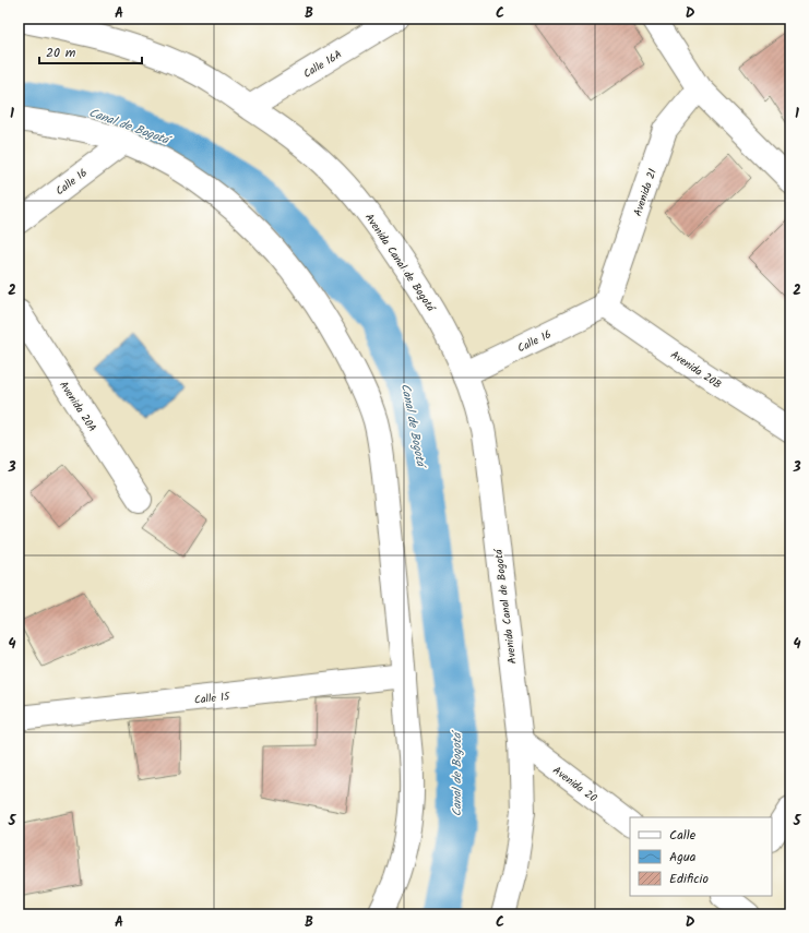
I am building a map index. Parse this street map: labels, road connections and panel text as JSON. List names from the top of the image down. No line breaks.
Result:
{"streets":{"main road":["Calle 16A","Calle 16","Avenida 21","Avenida Canal de Bogotá","Avenida 20B","Avenida 20A","Calle 15","Avenida 20"]},"crossings":[["Calle 16A","Avenida Canal de Bogotá"],["Calle 16","Avenida 21"],["Calle 16","Avenida Canal de Bogotá"],["Calle 16","Avenida 20B"],["Avenida 21","Avenida 20B"],["Avenida Canal de Bogotá","Avenida 20"]],"water":["Canal de Bogotá"],"legend":["Calle","Agua","Edificio"],"scale_bar":"20 m","grid":{"columns":["A","B","C","D"],"rows":["1","2","3","4","5"]}}
